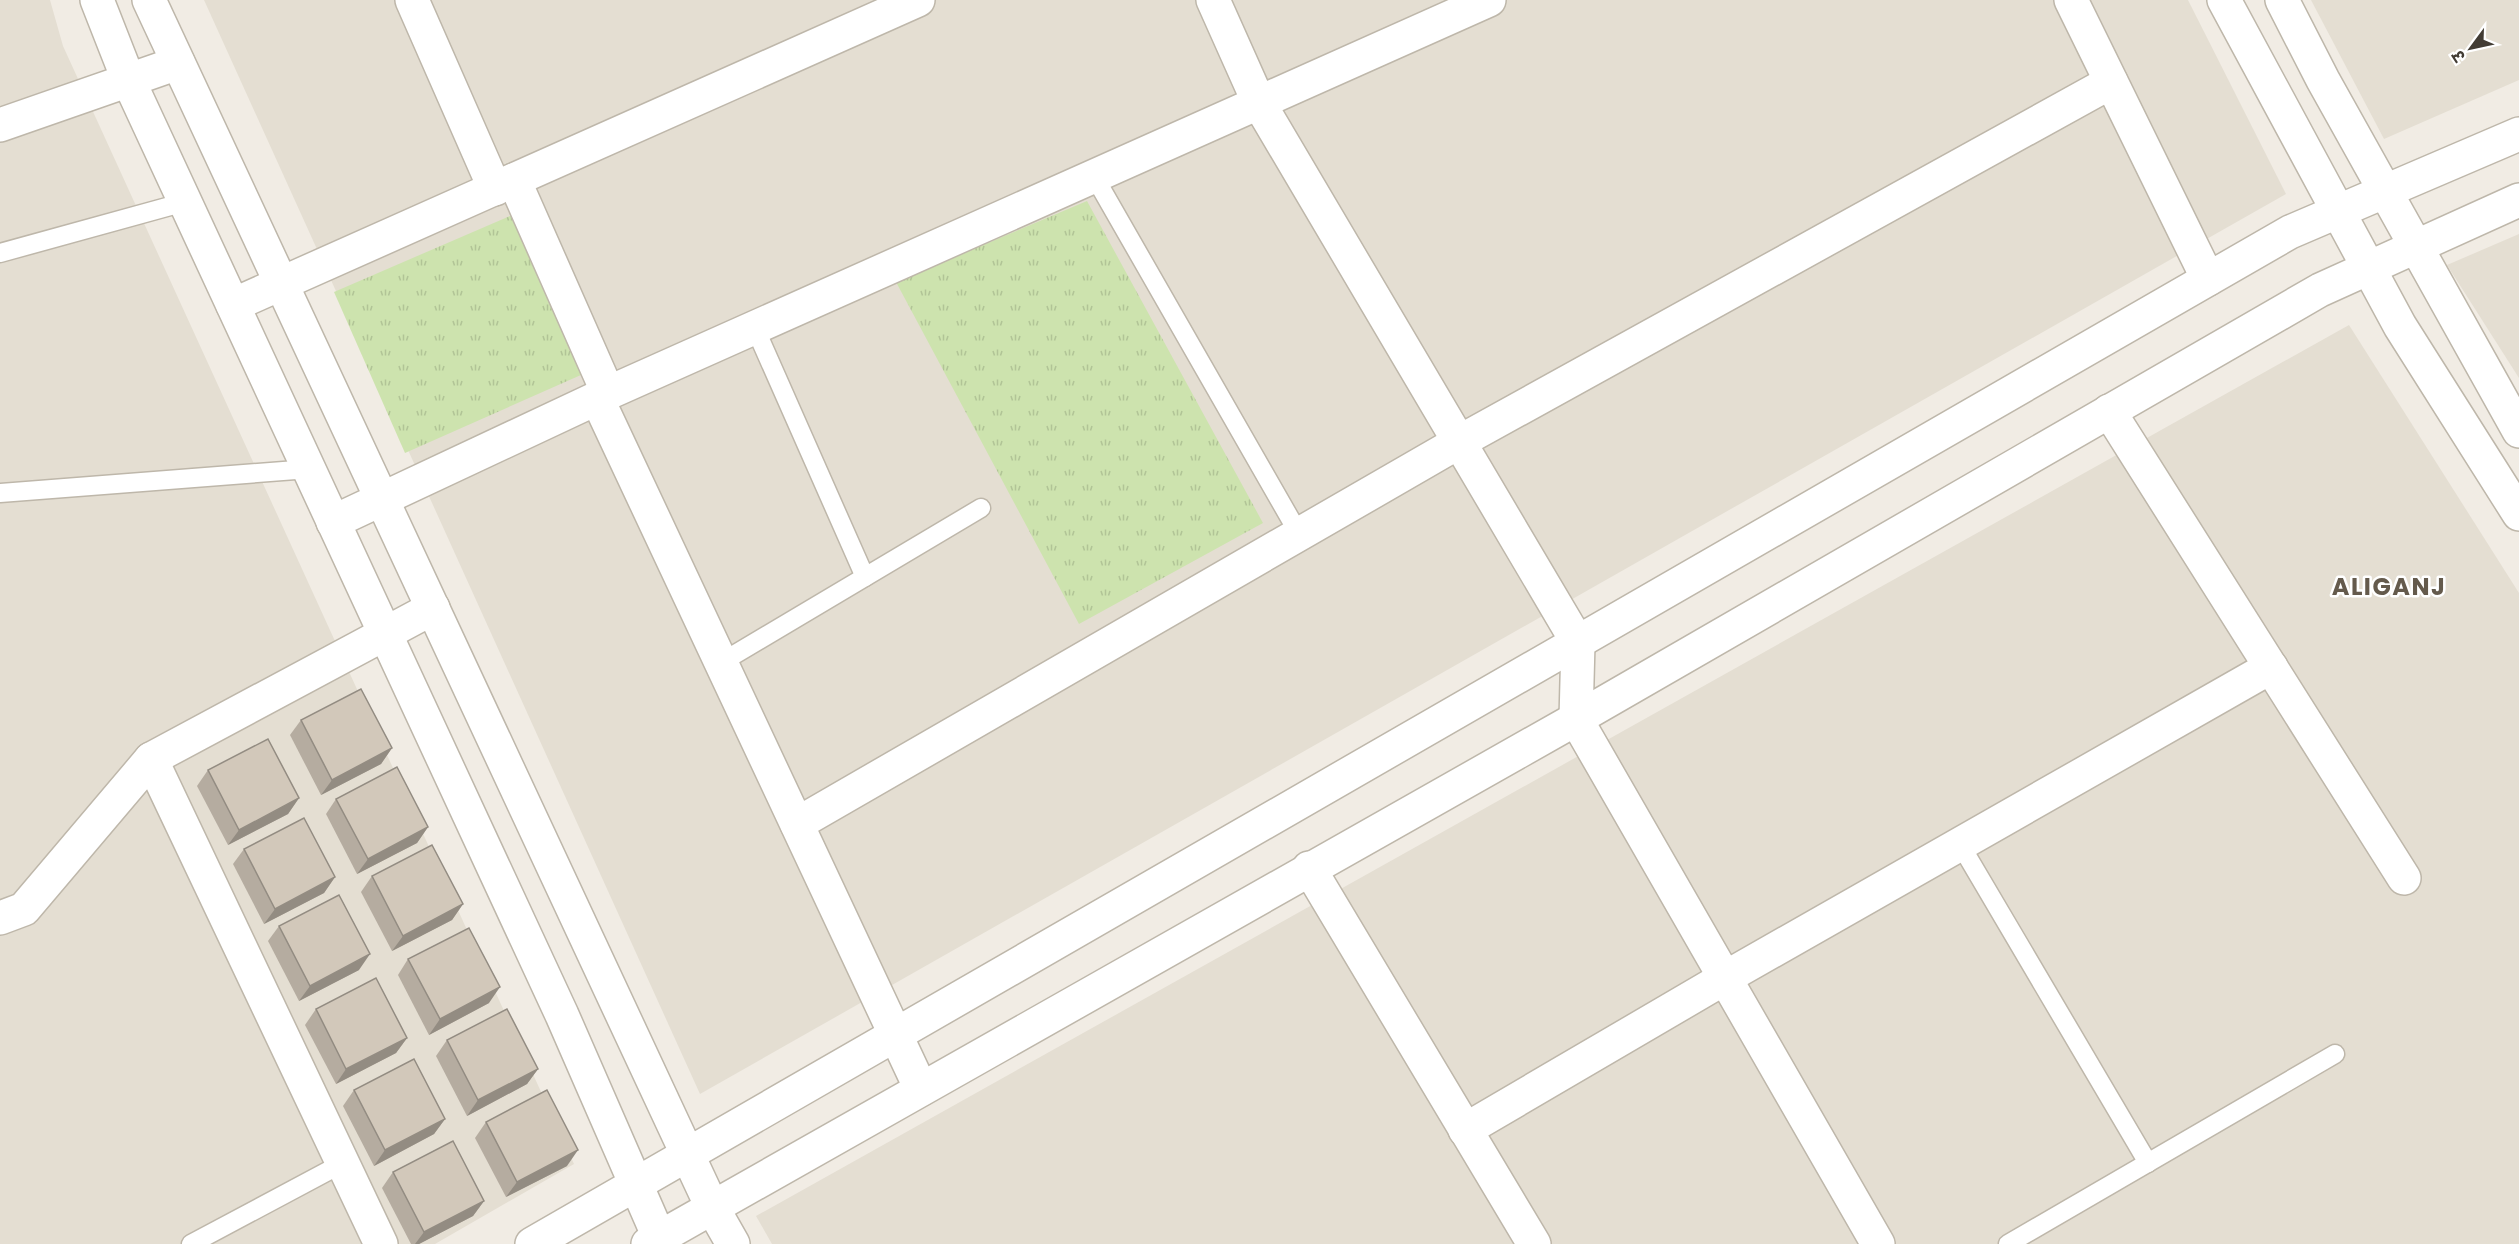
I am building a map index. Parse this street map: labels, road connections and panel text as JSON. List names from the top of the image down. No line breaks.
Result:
{"districts":["ALIGANJ"],"north":"bottom left"}
